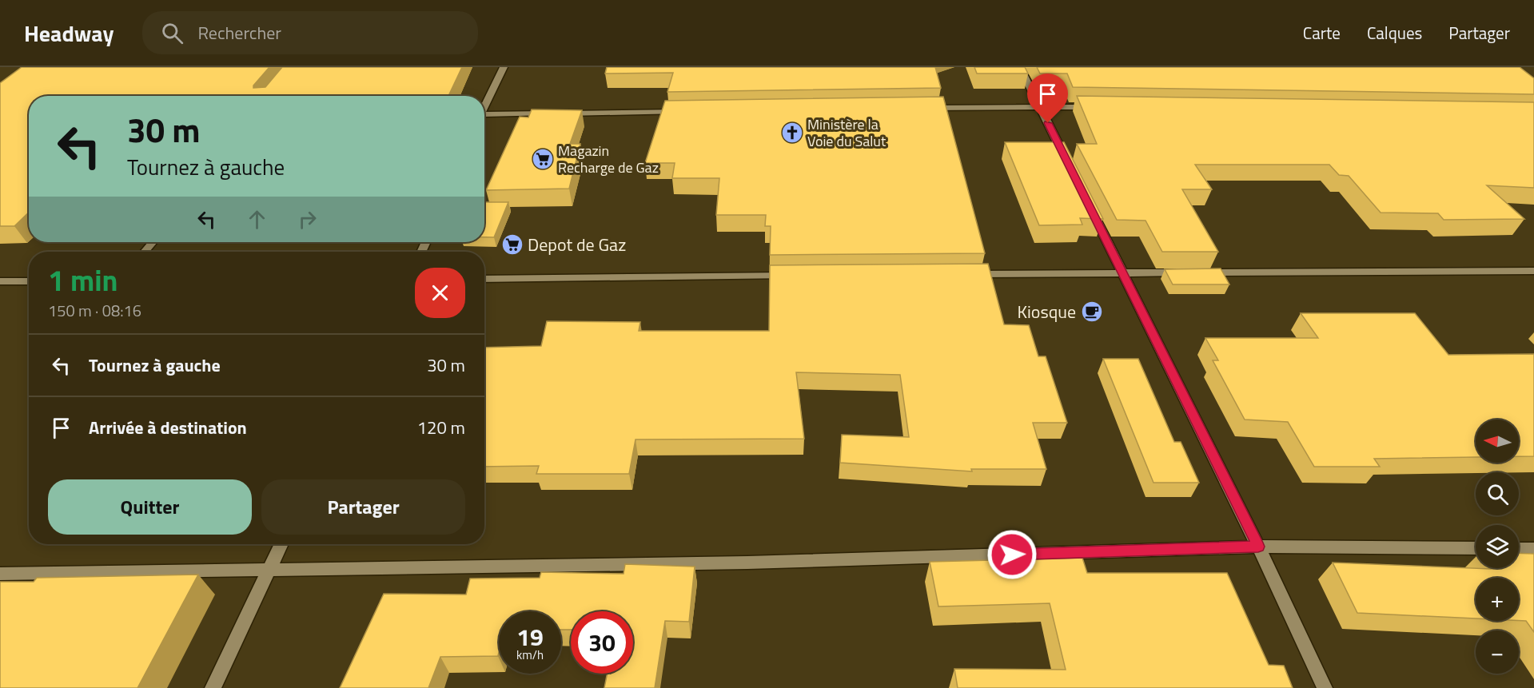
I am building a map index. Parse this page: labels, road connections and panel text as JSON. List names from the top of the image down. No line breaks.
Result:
{"places":{"church":["Ministère la Voie du Salut"],"supermarket":["Magazin Recharge de Gaz","Depot de Gaz"],"cafe":["Kiosque"]},"north":"left","page":{"header":"Headway","search":"Rechercher","nav":["Carte","Calques","Partager"],"turn":["30 m","Tournez à gauche"],"heading":["1 min","150 m · 08:16"],"list":[{"name":"Tournez à gauche","value":"30 m"},{"name":"Arrivée à destination","value":"120 m"}],"map_buttons":["+","−"],"buttons":["Quitter","Partager"],"speed":"19 km/h","limit":"30"}}
